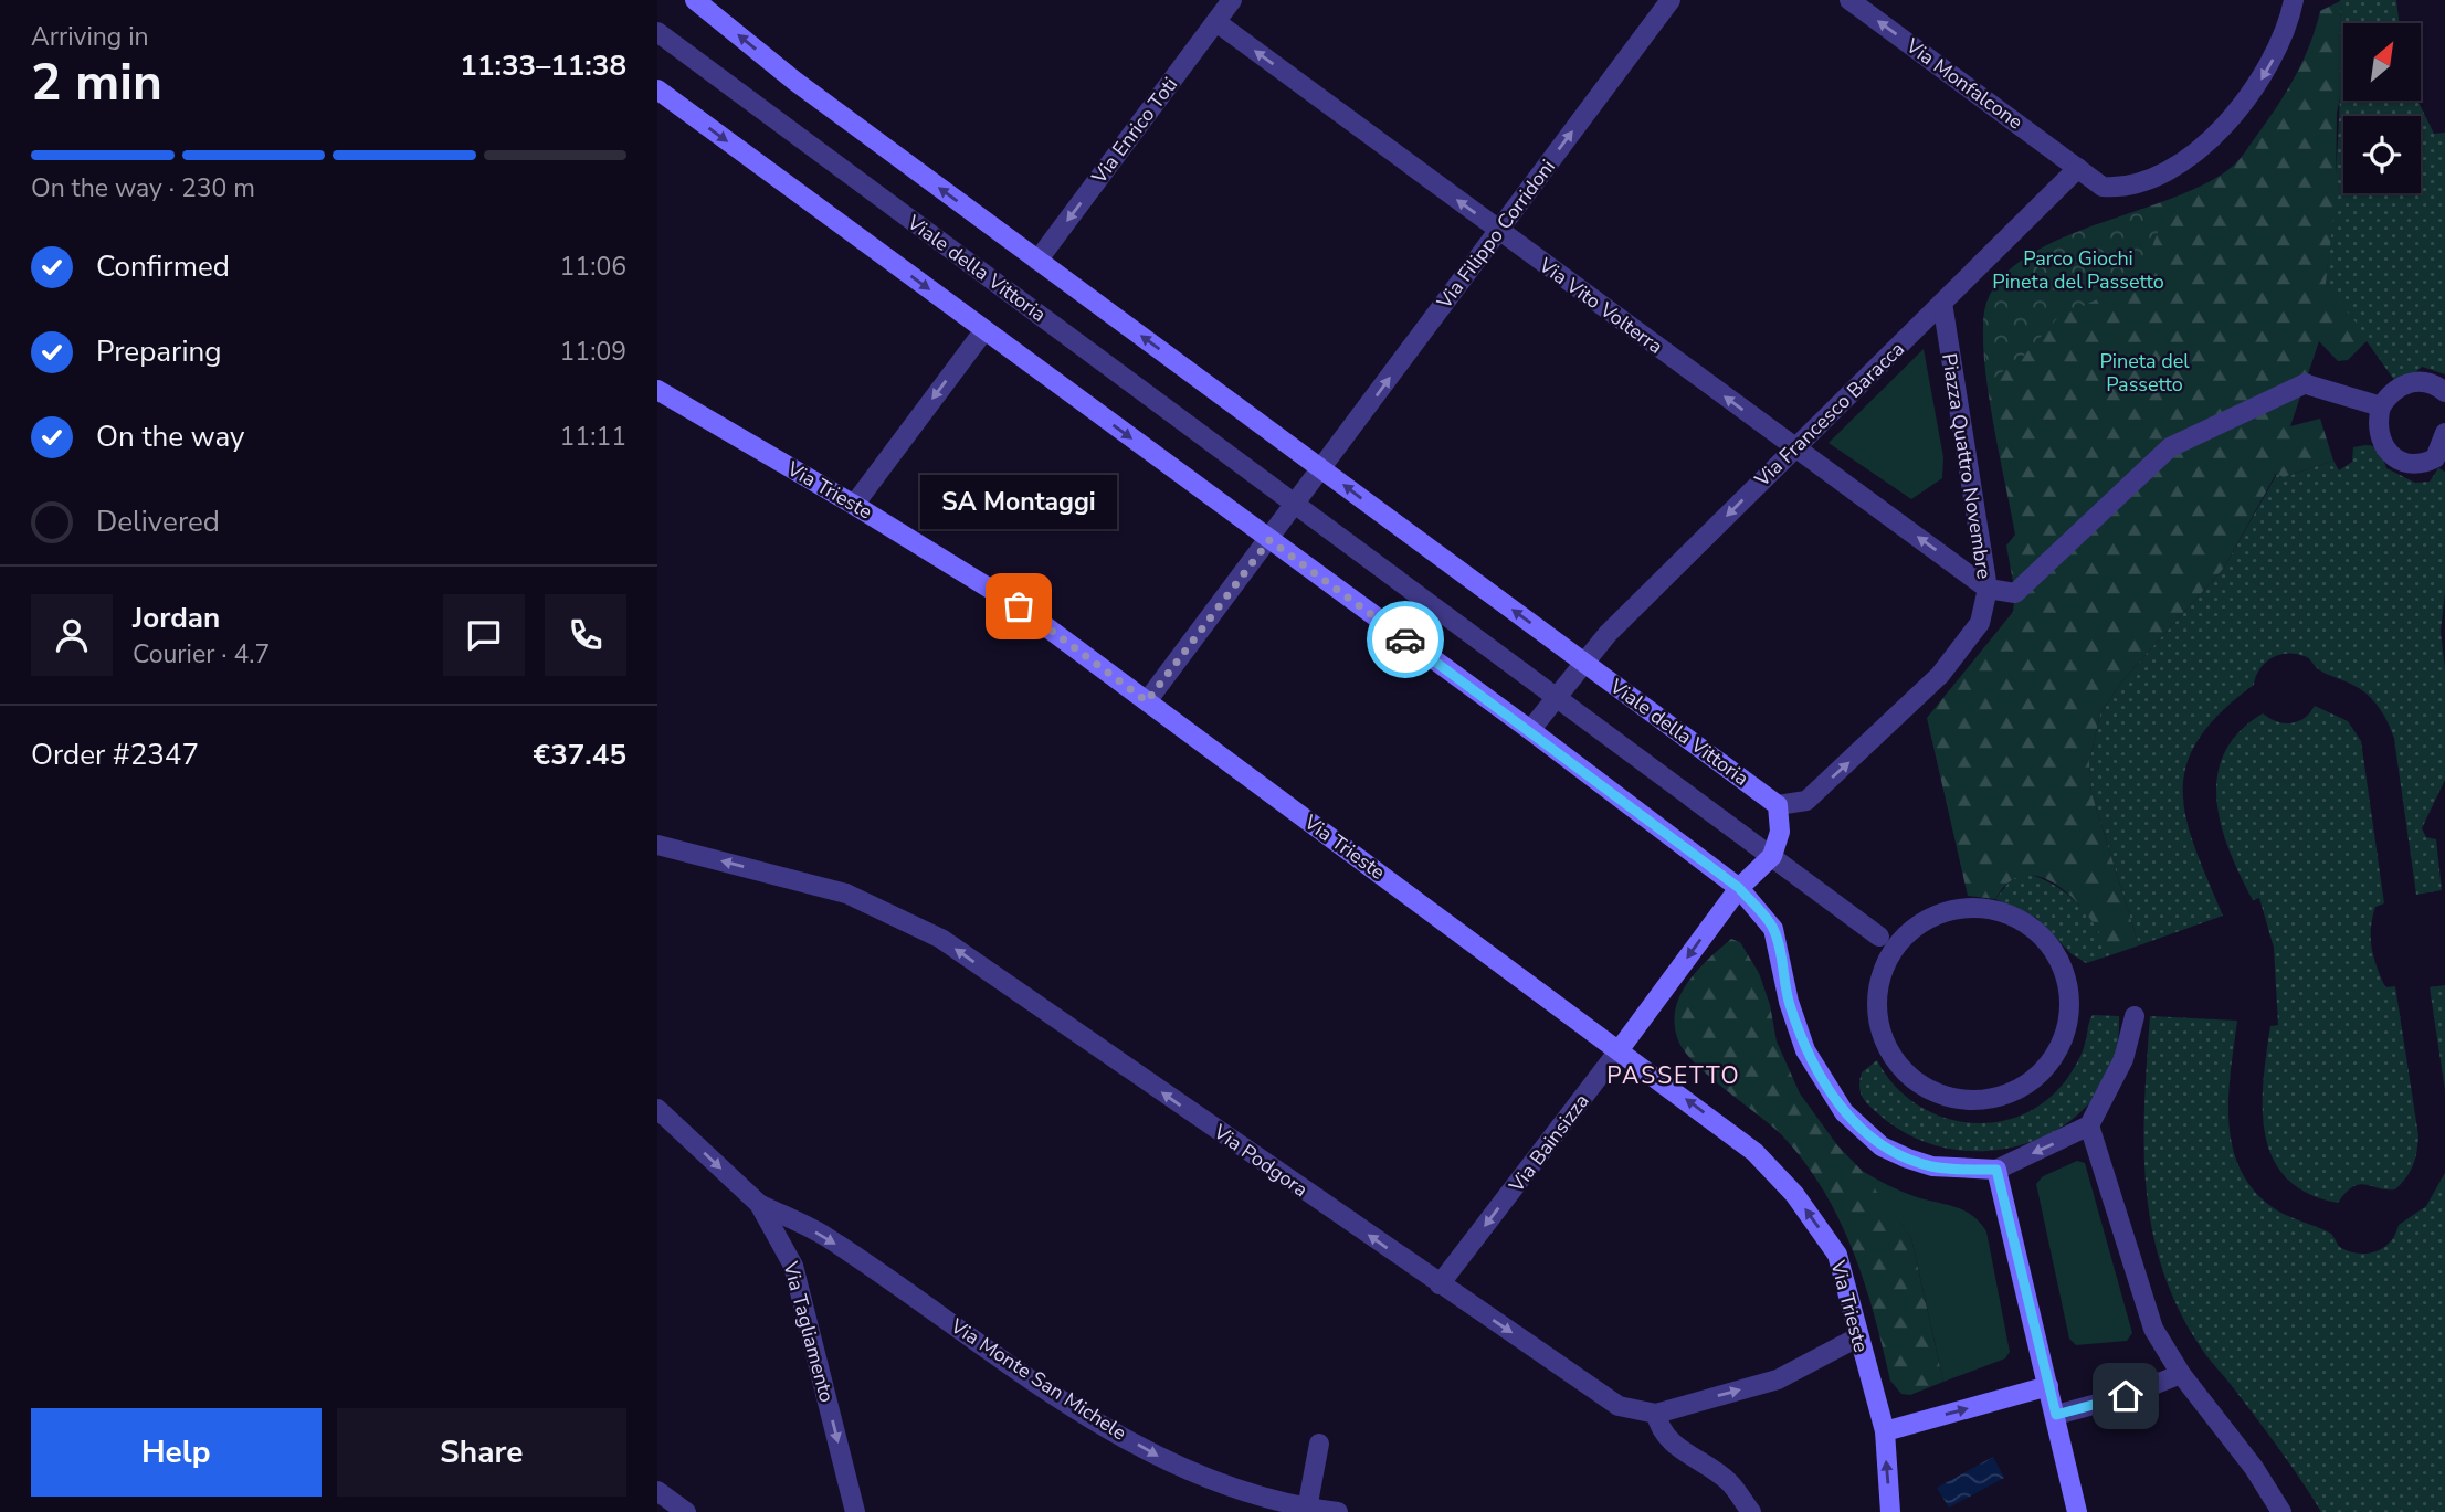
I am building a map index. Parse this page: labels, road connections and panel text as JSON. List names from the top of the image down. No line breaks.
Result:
{"streets":{"street":["Via Monfalcone","Via Enrico Toti","Via Filippo Corridoni","Viale della Vittoria","Via Vito Volterra","Via Francesco Baracca","Piazza Quattro Novembre","Via Trieste","Via Bainsizza","Via Podgora","Via Tagliamento","Via Monte San Michele"]},"crossings":[["Via Monfalcone","Via Francesco Baracca"],["Via Enrico Toti","Viale della Vittoria"],["Via Enrico Toti","Via Vito Volterra"],["Via Filippo Corridoni","Viale della Vittoria"],["Via Filippo Corridoni","Via Vito Volterra"],["Viale della Vittoria","Via Francesco Baracca"],["Viale della Vittoria","Piazza Quattro Novembre"],["Via Vito Volterra","Via Francesco Baracca"],["Via Vito Volterra","Piazza Quattro Novembre"],["Via Francesco Baracca","Piazza Quattro Novembre"],["Via Trieste","Via Bainsizza"],["Via Trieste","Via Podgora"],["Via Bainsizza","Via Podgora"],["Via Tagliamento","Via Monte San Michele"]],"one_way":["Via Enrico Toti","Via Filippo Corridoni","Via Vito Volterra","Via Francesco Baracca","Piazza Quattro Novembre","Via Bainsizza","Via Tagliamento","Via Monte San Michele"],"districts":["PASSETTO"],"parks":["Parco Giochi Pineta del Passetto","Pineta del Passetto"],"places":["SA Montaggi"],"north":"top right","page":{"heading":["2 min","Arriving in","11:33–11:38"],"panel":["Jordan","Courier · 4.7","Order #2347","€37.45"],"bar":"On the way · 230 m","list":[["Confirmed","11:06"],["Preparing","11:09"],["On the way","11:11"],"Delivered"],"bubble":"SA Montaggi","buttons":["Help","Share"]}}
